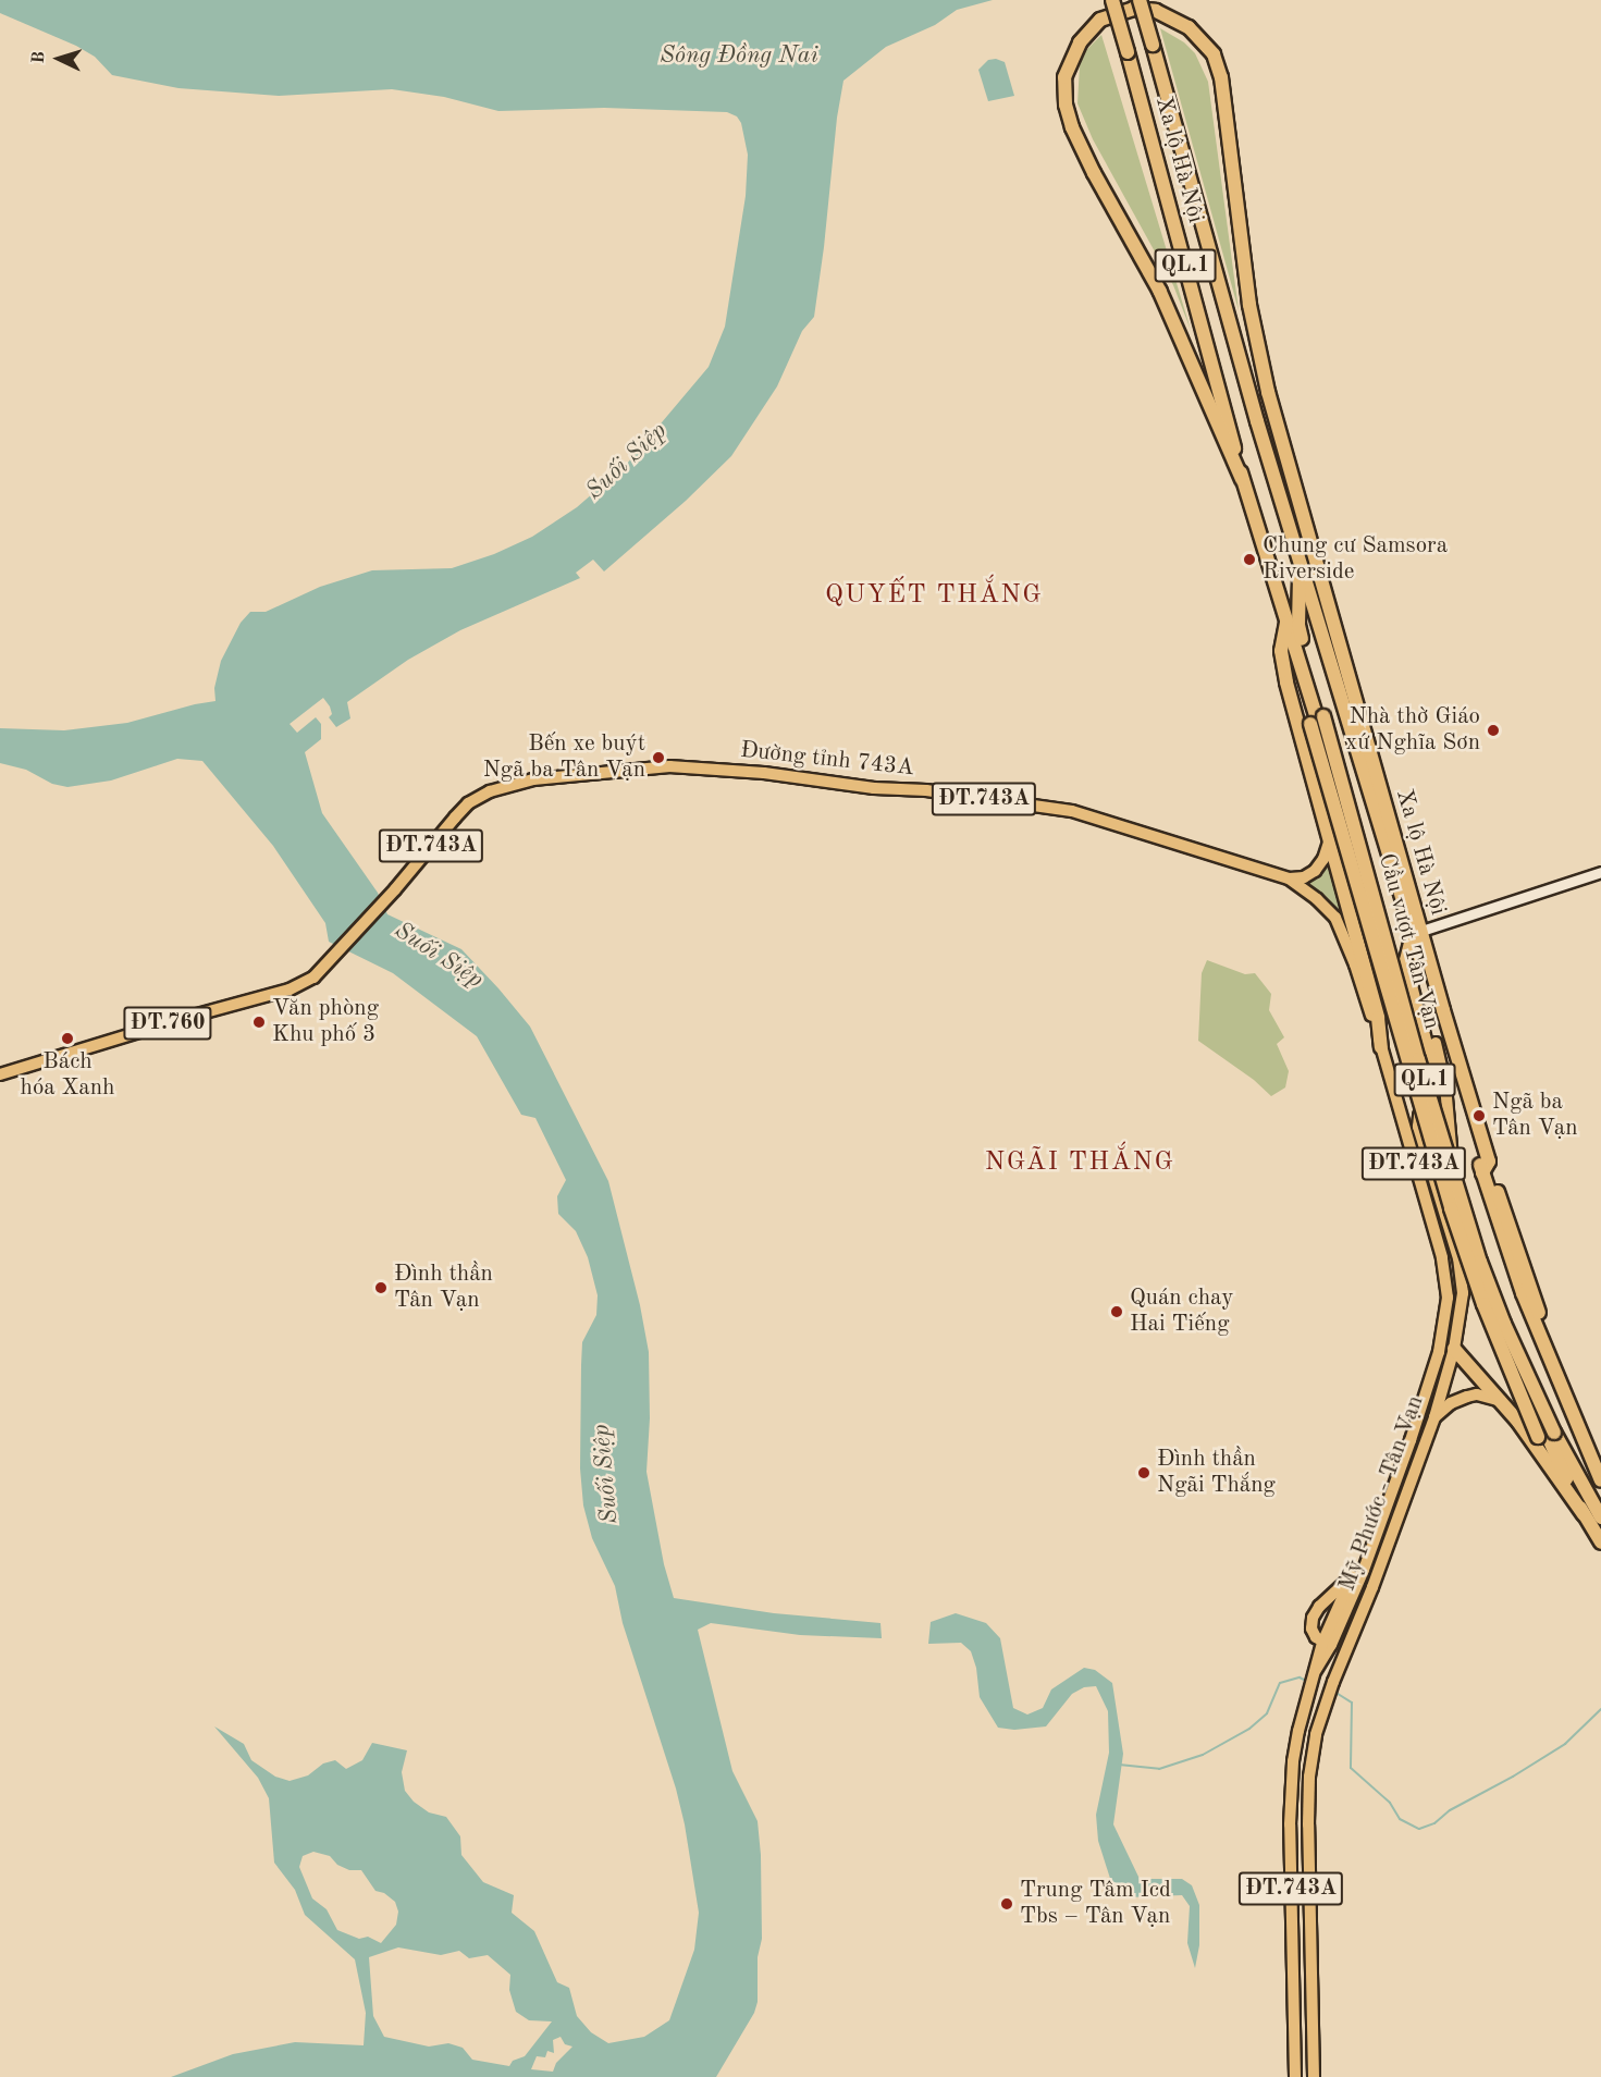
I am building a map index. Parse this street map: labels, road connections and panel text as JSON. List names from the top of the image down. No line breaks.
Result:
{"streets":{"highway":["Xa lộ Hà Nội","QL.1","Cầu vượt Tân Vạn"],"main road":["Đường tỉnh 743A","ĐT.743A","ĐT.760","Mỹ Phước - Tân Vạn"]},"crossings":[["Xa lộ Hà Nội","QL.1"],["Xa lộ Hà Nội","ĐT.743A"],["Xa lộ Hà Nội","Cầu vượt Tân Vạn"],["QL.1","Đường tỉnh 743A"],["QL.1","Cầu vượt Tân Vạn"],["Đường tỉnh 743A","ĐT.760"],["Đường tỉnh 743A","Mỹ Phước - Tân Vạn"],["ĐT.743A","Mỹ Phước - Tân Vạn"]],"districts":["QUYẾT THẮNG","NGÃI THẮNG"],"water":["Sông Đồng Nai","Suối Siệp"],"places":["Chung cư Samsora Riverside","Nhà thờ Giáo xứ Nghĩa Sơn","Bến xe buýt Ngã ba Tân Vạn","Văn phòng Khu phố 3","Bách hóa Xanh","Ngã ba Tân Vạn","Đình thần Tân Vạn","Quán chay Hai Tiếng","Đình thần Ngãi Thắng","Trung Tâm Icd Tbs – Tân Vạn"],"north":"left"}
